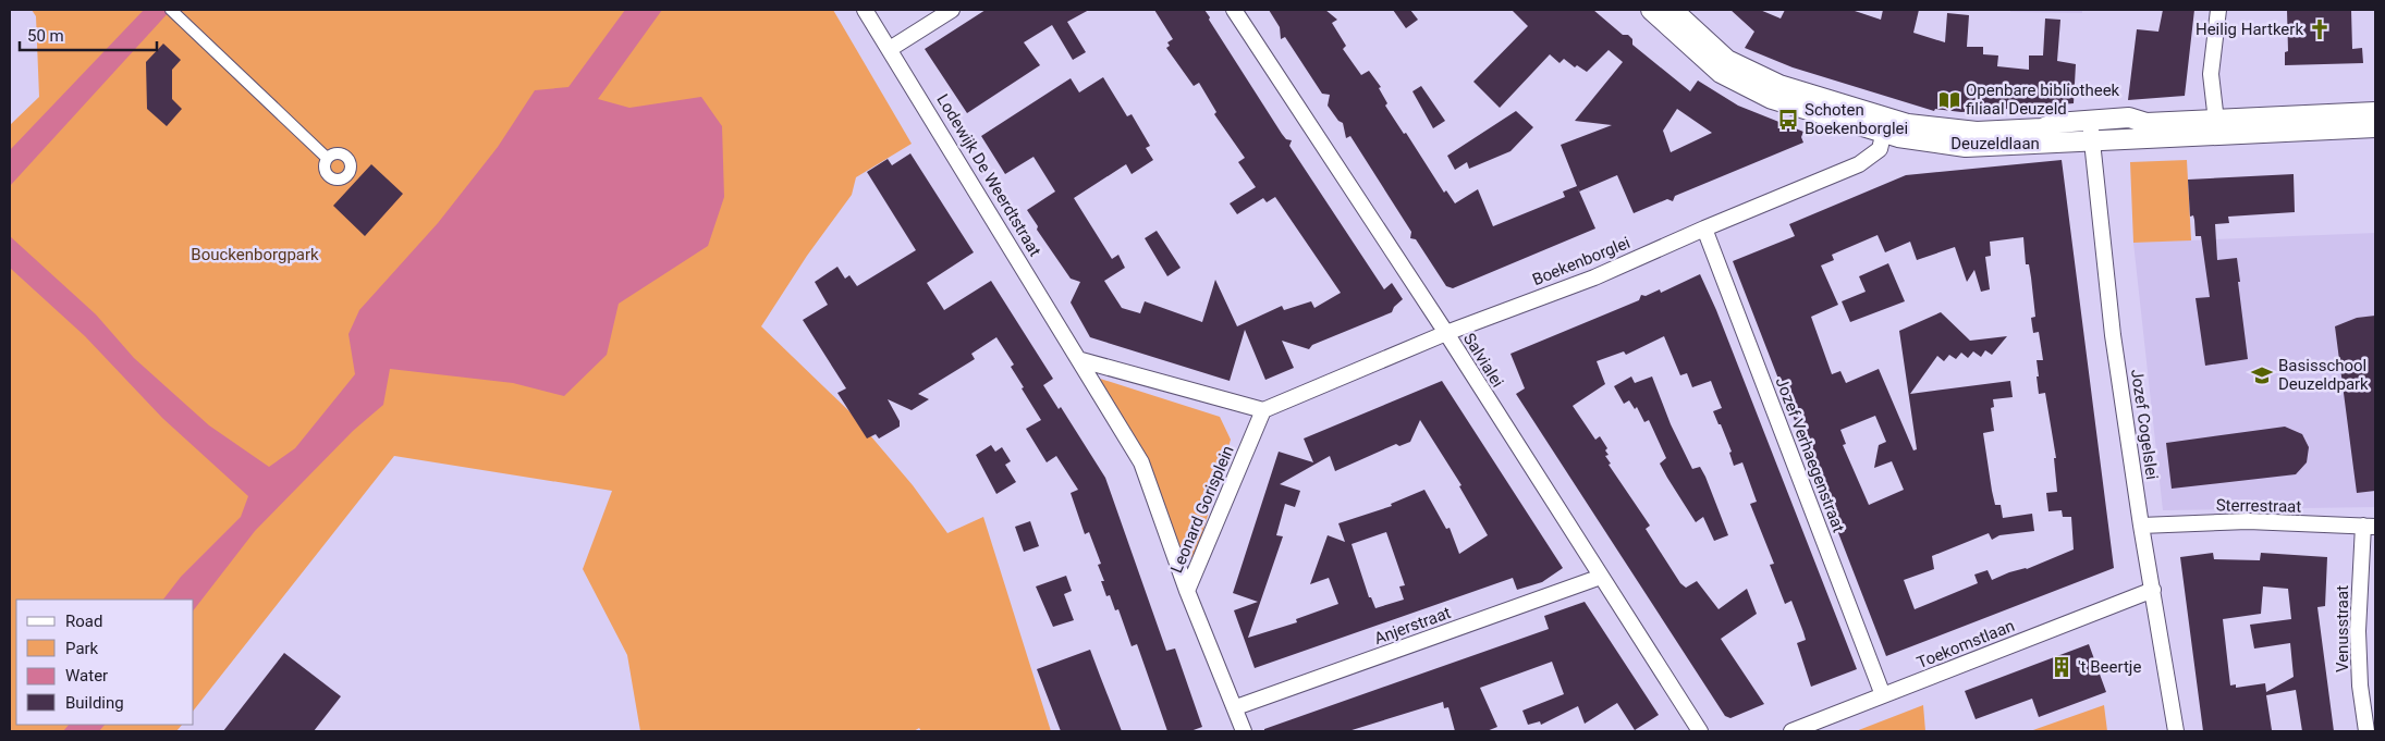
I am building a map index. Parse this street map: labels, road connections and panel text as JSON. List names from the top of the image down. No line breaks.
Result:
{"streets":{"street":["Deuzeldlaan","Lodewijk De Weerdtstraat","Boekenborglei","Salvialei","Jozef Cogelslei","Jozef Verhaegenstraat","Sterrestraat","Leonard Gorisplein","Anjerstraat","Venusstraat","Toekomstlaan"]},"crossings":[["Deuzeldlaan","Boekenborglei"],["Deuzeldlaan","Jozef Cogelslei"],["Lodewijk De Weerdtstraat","Leonard Gorisplein"],["Boekenborglei","Salvialei"],["Boekenborglei","Jozef Verhaegenstraat"],["Boekenborglei","Leonard Gorisplein"],["Salvialei","Anjerstraat"],["Jozef Cogelslei","Sterrestraat"],["Jozef Cogelslei","Toekomstlaan"],["Jozef Verhaegenstraat","Toekomstlaan"],["Sterrestraat","Venusstraat"]],"parks":["Bouckenborgpark"],"places":{"church":["Heilig Hartkerk"],"library":["Openbare bibliotheek filiaal Deuzeld"],"bus stop":["Schoten Boekenborglei"],"school or university":["Basisschool Deuzeldpark"],"building":["'t Beertje"]},"legend":["Road","Park","Water","Building"],"scale_bar":"50 m"}
